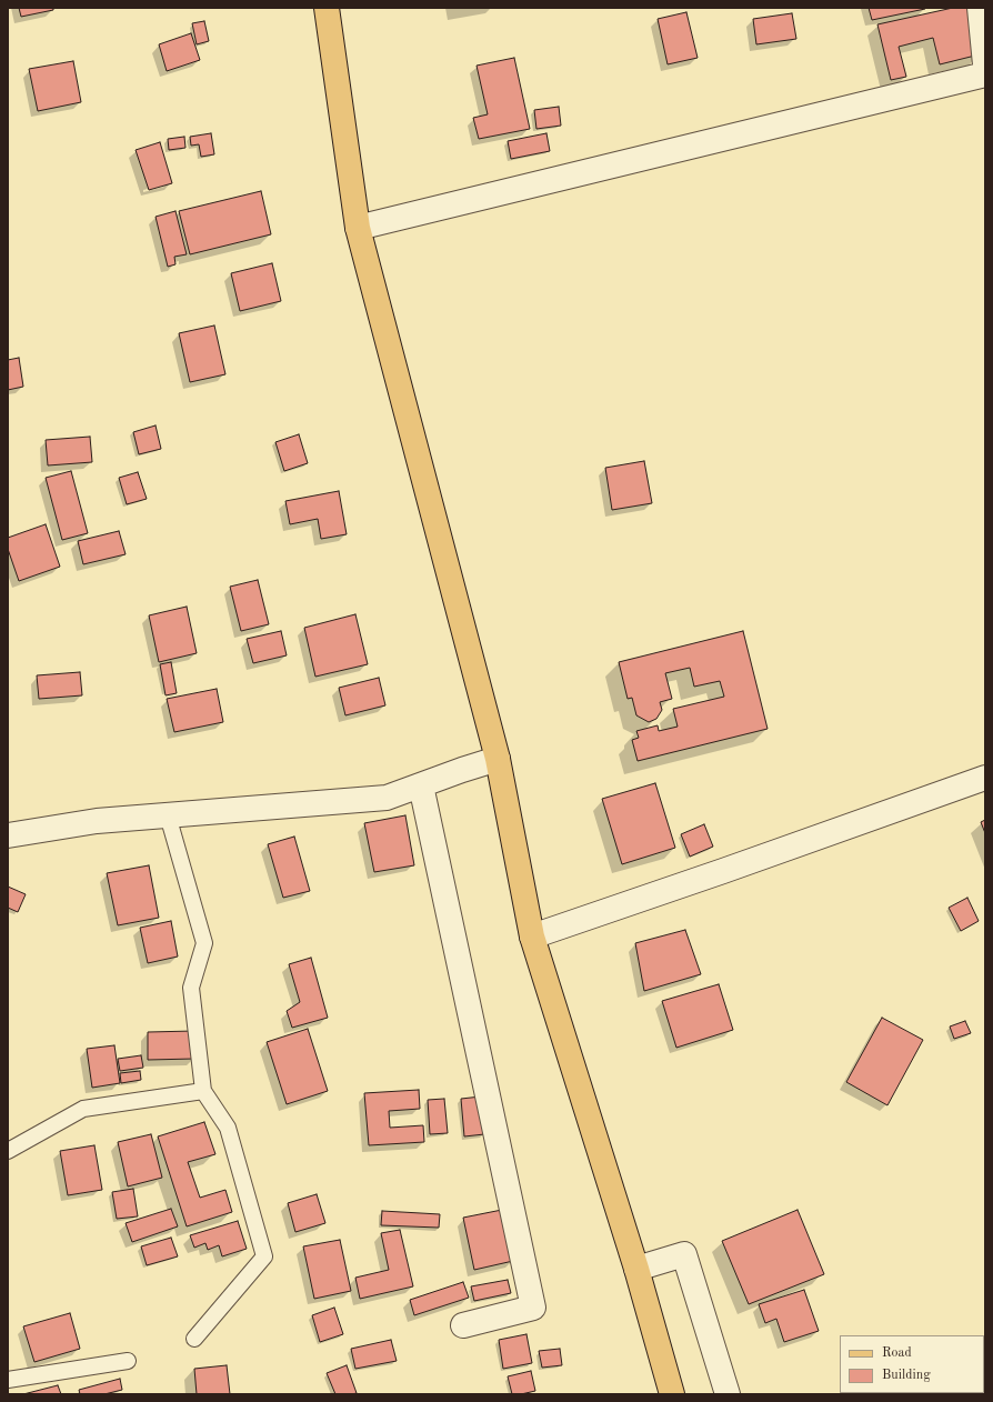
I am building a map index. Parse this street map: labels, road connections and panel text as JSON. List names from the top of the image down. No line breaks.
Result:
{"legend":["Road","Building"]}
